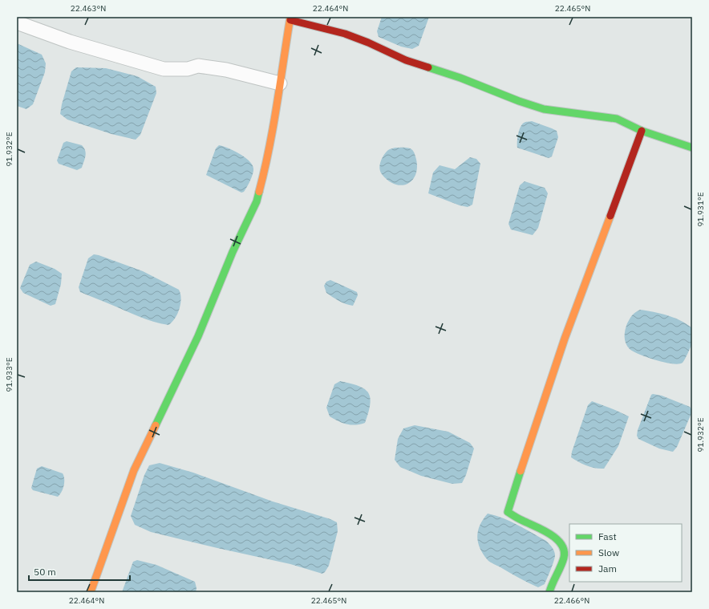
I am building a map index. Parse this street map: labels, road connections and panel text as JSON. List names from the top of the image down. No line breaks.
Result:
{"legend":["Fast","Slow","Jam"],"scale_bar":"50 m","coordinates":["22.463°N","22.464°N","22.465°N","91.932°E","91.931°E","91.933°E","22.466°N"]}
